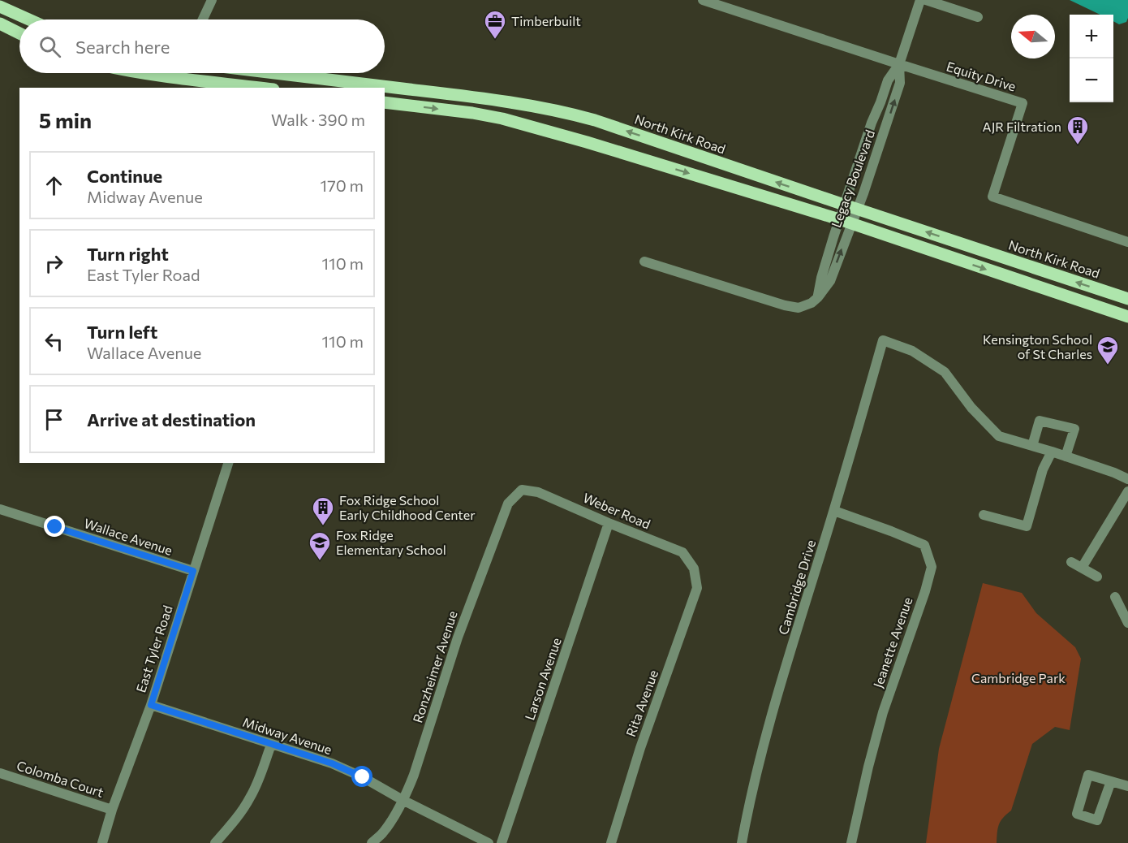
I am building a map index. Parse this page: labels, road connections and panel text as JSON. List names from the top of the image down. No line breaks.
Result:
{"streets":{"main road":["North Kirk Road"],"street":["Equity Drive","Legacy Boulevard","Weber Road","Wallace Avenue","Cambridge Drive","Jeanette Avenue","East Tyler Road","Ronzheimer Avenue","Larson Avenue","Rita Avenue","Midway Avenue","Colomba Court"]},"crossings":[["Equity Drive","Legacy Boulevard"],["North Kirk Road","Legacy Boulevard"],["Weber Road","Ronzheimer Avenue"],["Weber Road","Larson Avenue"],["Weber Road","Rita Avenue"],["Wallace Avenue","East Tyler Road"],["Cambridge Drive","Jeanette Avenue"],["East Tyler Road","Midway Avenue"],["East Tyler Road","Colomba Court"],["Ronzheimer Avenue","Midway Avenue"]],"parks":["Cambridge Park"],"places":{"office":["Timberbuilt"],"building":["AJR Filtration","Fox Ridge School Early Childhood Center"],"school or university":["Kensington School of St Charles","Fox Ridge Elementary School"]},"north":"left","page":{"map_buttons":["+","−"],"search":"Search here","heading":["5 min","Walk · 390 m"],"list":[["Continue","Midway Avenue","170 m"],["Turn right","East Tyler Road","110 m"],["Turn left","Wallace Avenue","110 m"],"Arrive at destination"]}}
